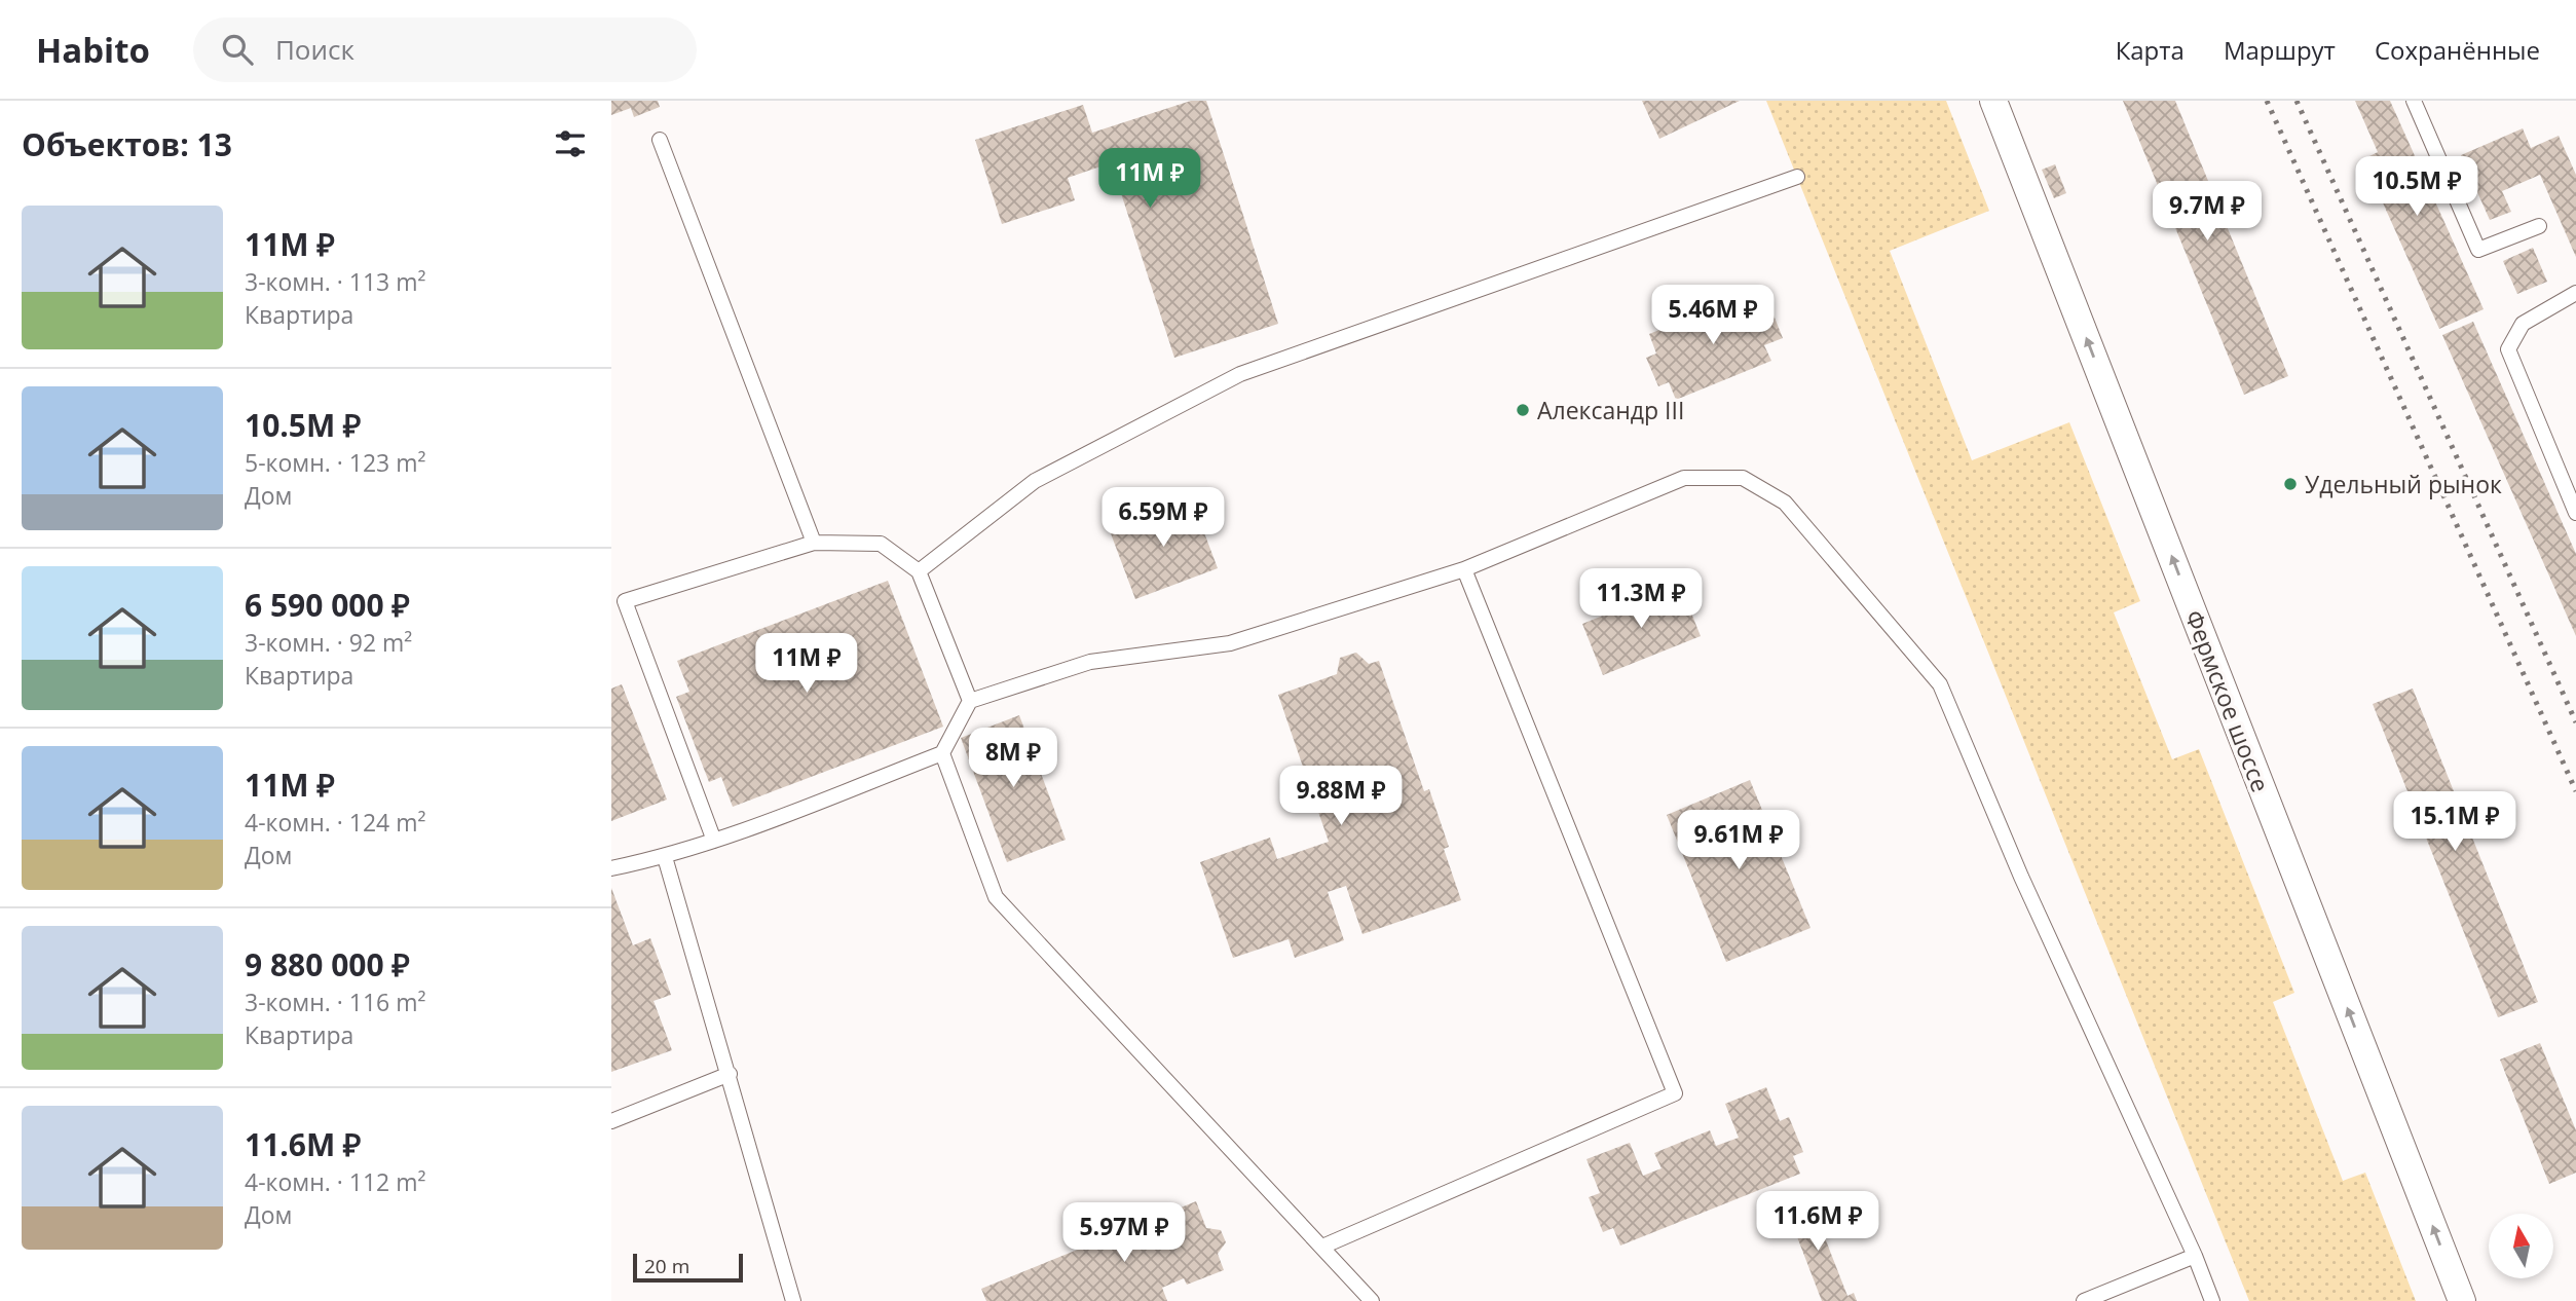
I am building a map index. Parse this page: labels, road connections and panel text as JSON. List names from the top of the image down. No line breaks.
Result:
{"streets":{"street":["Фермское шоссе"]},"one_way":["Фермское шоссе"],"places":["Александр III","Удельный рынок"],"scale_bar":"20 m","north":"top","page":{"header":"Habito","search":"Поиск","nav":["Карта","Маршрут","Сохранённые"],"heading":"Объектов: 13","price":["11M ₽","10.5M ₽","9.7M ₽","5.46M ₽","6.59M ₽","11.3M ₽","11M ₽","8M ₽","9.88M ₽","15.1M ₽","9.61M ₽","11.6M ₽","5.97M ₽"],"list":[{"name":"11M ₽","note":"3-комн. · 113 m² · Квартира"},{"name":"10.5M ₽","note":"5-комн. · 123 m² · Дом"},{"name":"6 590 000 ₽","note":"3-комн. · 92 m² · Квартира"},{"name":"11M ₽","note":"4-комн. · 124 m² · Дом"},{"name":"9 880 000 ₽","note":"3-комн. · 116 m² · Квартира"},{"name":"11.6M ₽","note":"4-комн. · 112 m² · Дом"}],"scale":"20 m"}}
